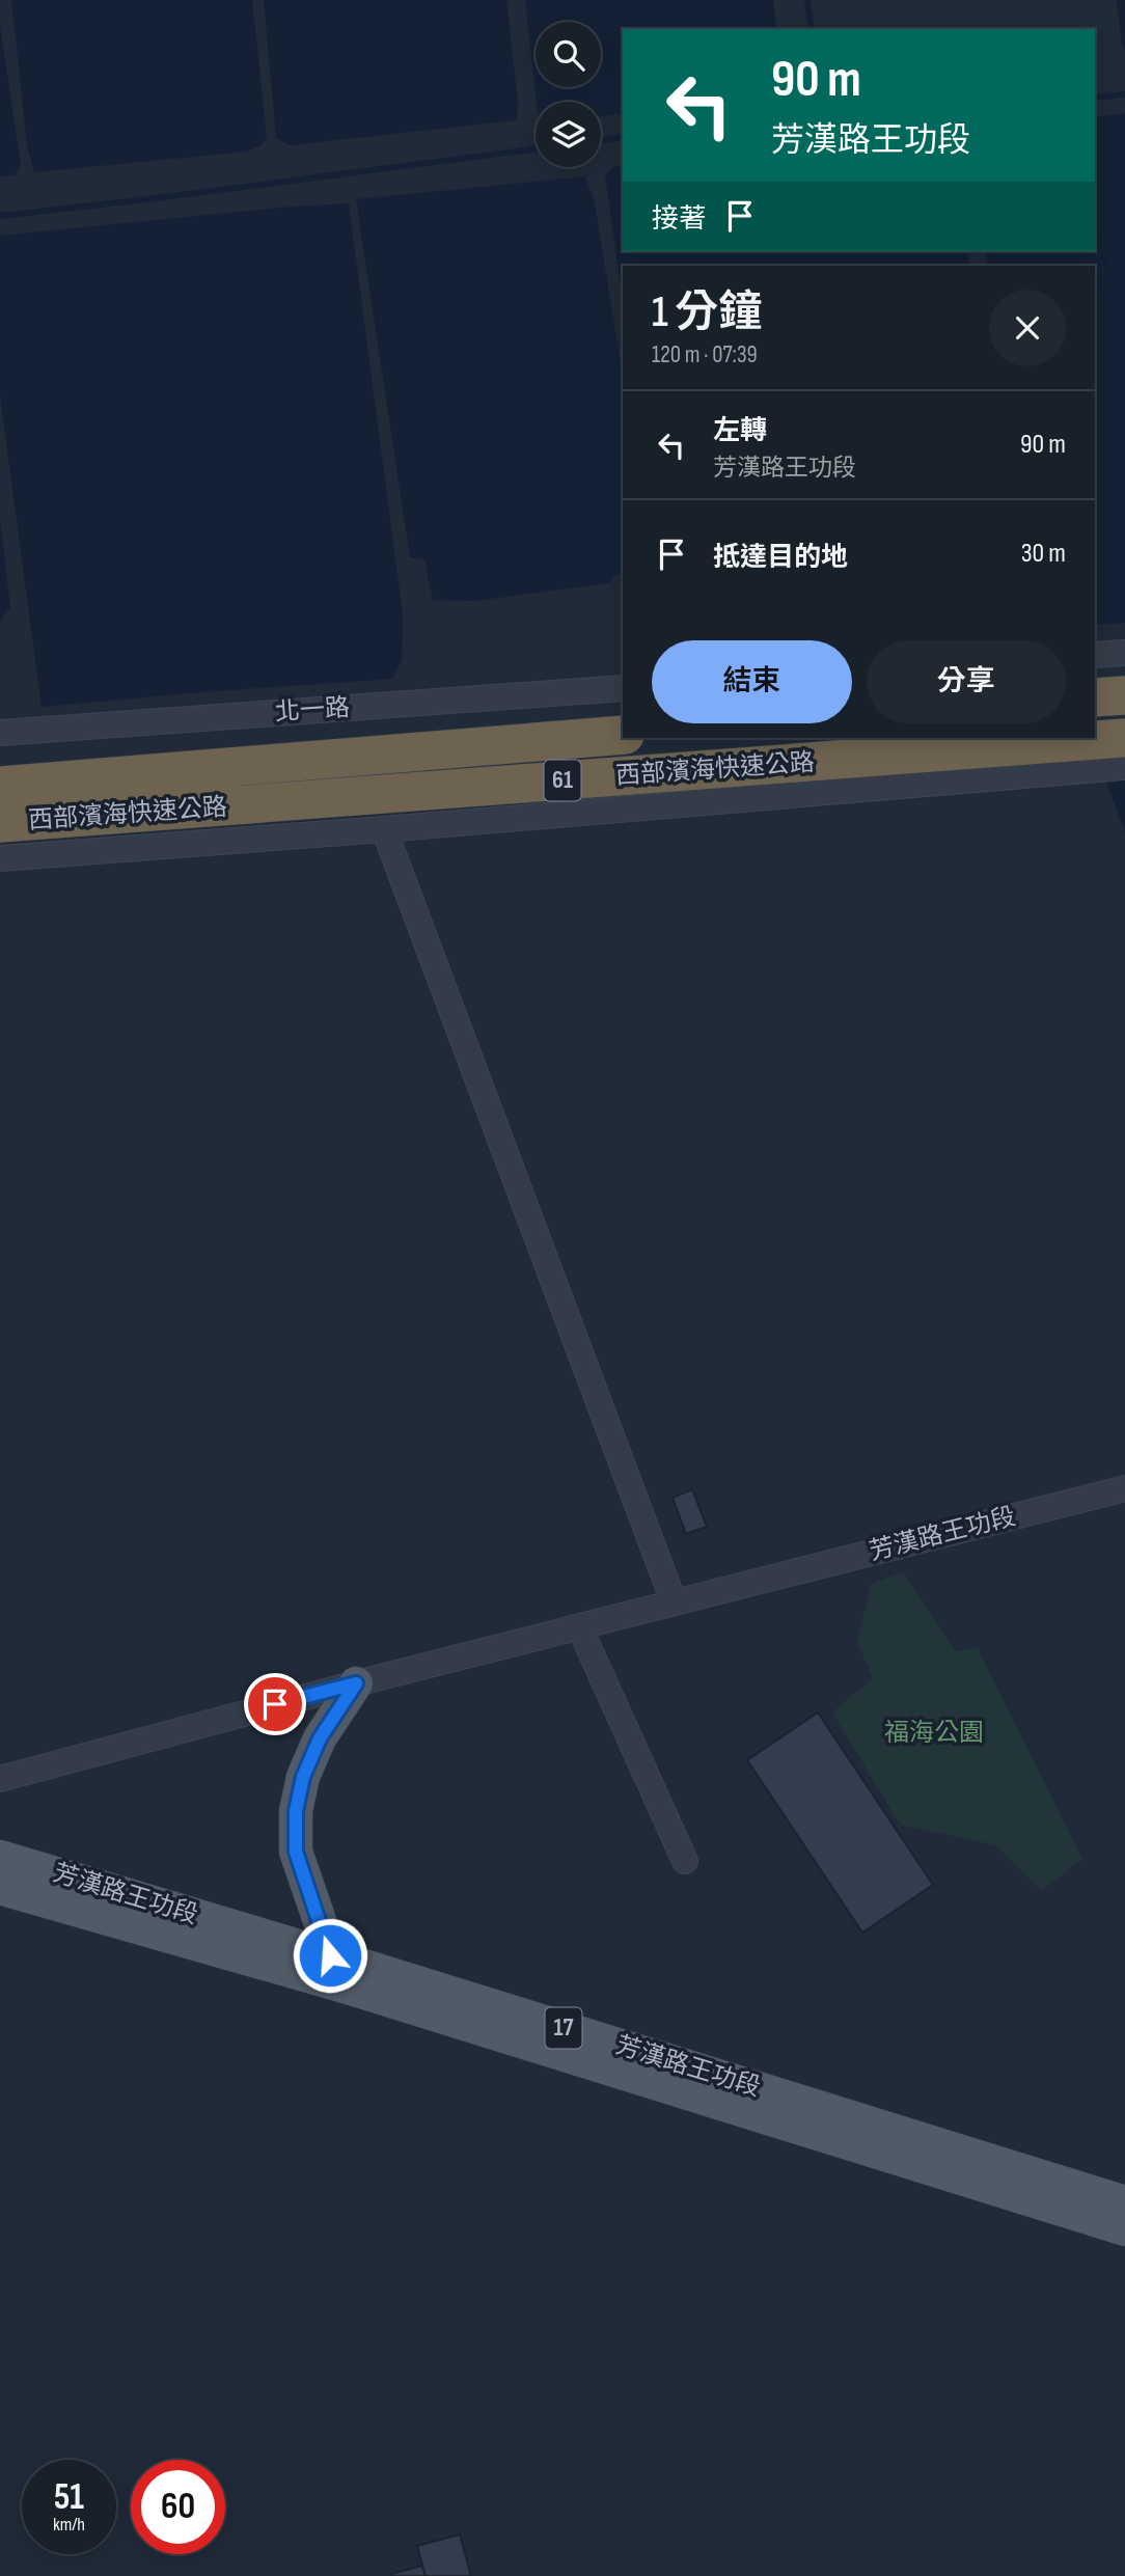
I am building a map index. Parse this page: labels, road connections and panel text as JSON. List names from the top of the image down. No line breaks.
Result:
{"streets":{"highway":["西部濱海快速公路","61"],"main road":["芳漢路王功段","17"],"street":["北一路"]},"parks":["福海公園"],"page":{"turn":["90 m","芳漢路王功段"],"then":"接著","heading":["1 分鐘","120 m · 07:39"],"list":[{"name":"左轉","note":"芳漢路王功段","value":"90 m"},{"name":"抵達目的地","value":"30 m"}],"buttons":["結束","分享"],"speed":"51 km/h","limit":"60"}}
